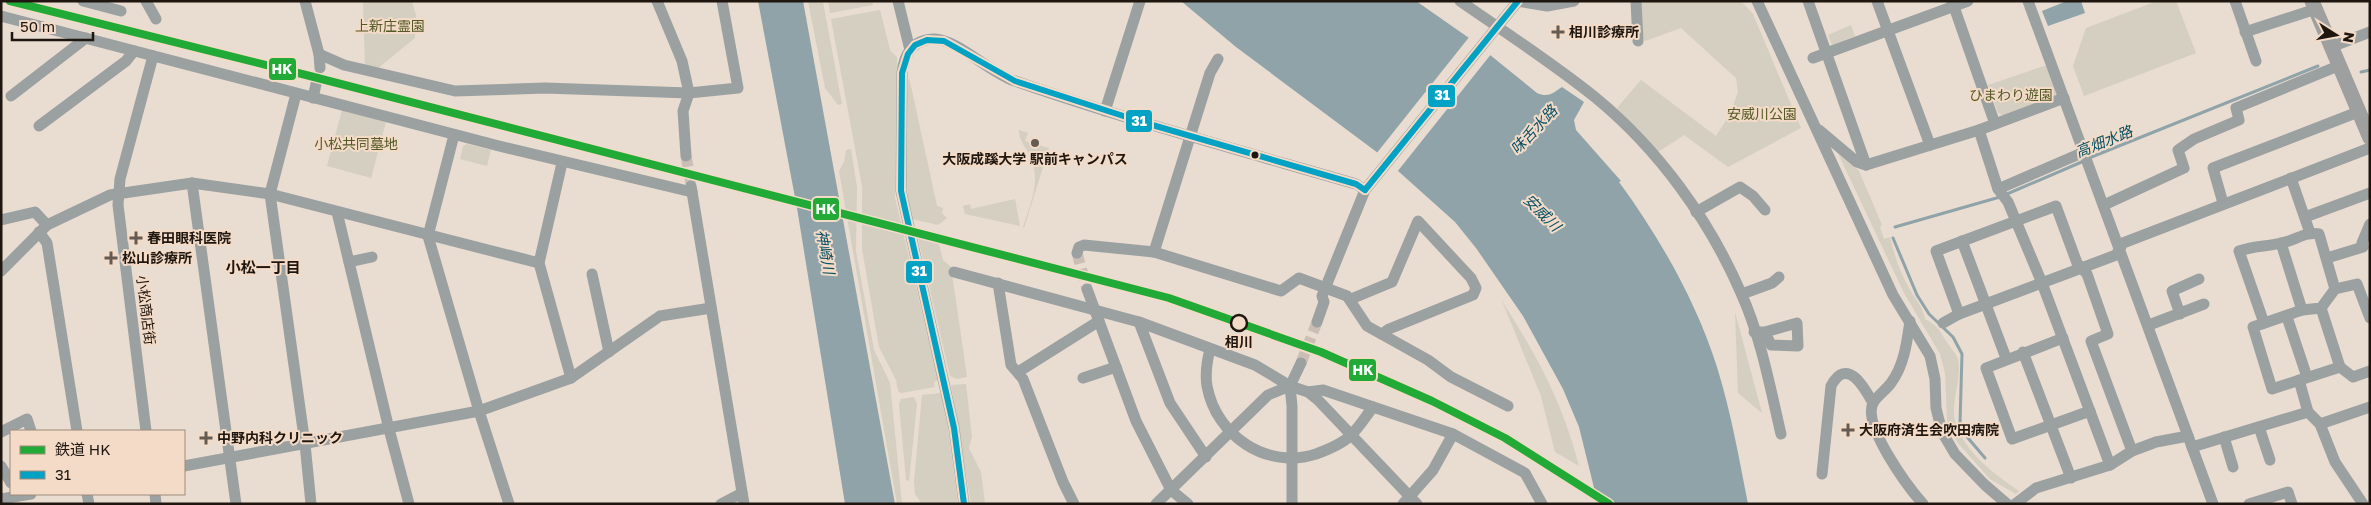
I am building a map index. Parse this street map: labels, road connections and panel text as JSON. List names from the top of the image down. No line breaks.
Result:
{"streets":{"street":["小松商店街"]},"districts":["小松一丁目"],"water":["味舌水路","高畑水路","安威川","神崎川"],"parks":["上新庄霊園","ひまわり遊園","安威川公園","小松共同墓地"],"places":{"health":["相川診療所","春田眼科医院","松山診療所","大阪府済生会吹田病院","中野内科クリニック"],"other":["大阪成蹊大学 駅前キャンパス","相川"]},"lines":["rail line HK","transit line 31"],"legend":["鉄道 HK","31"],"scale_bar":"50 m","north":"right"}
